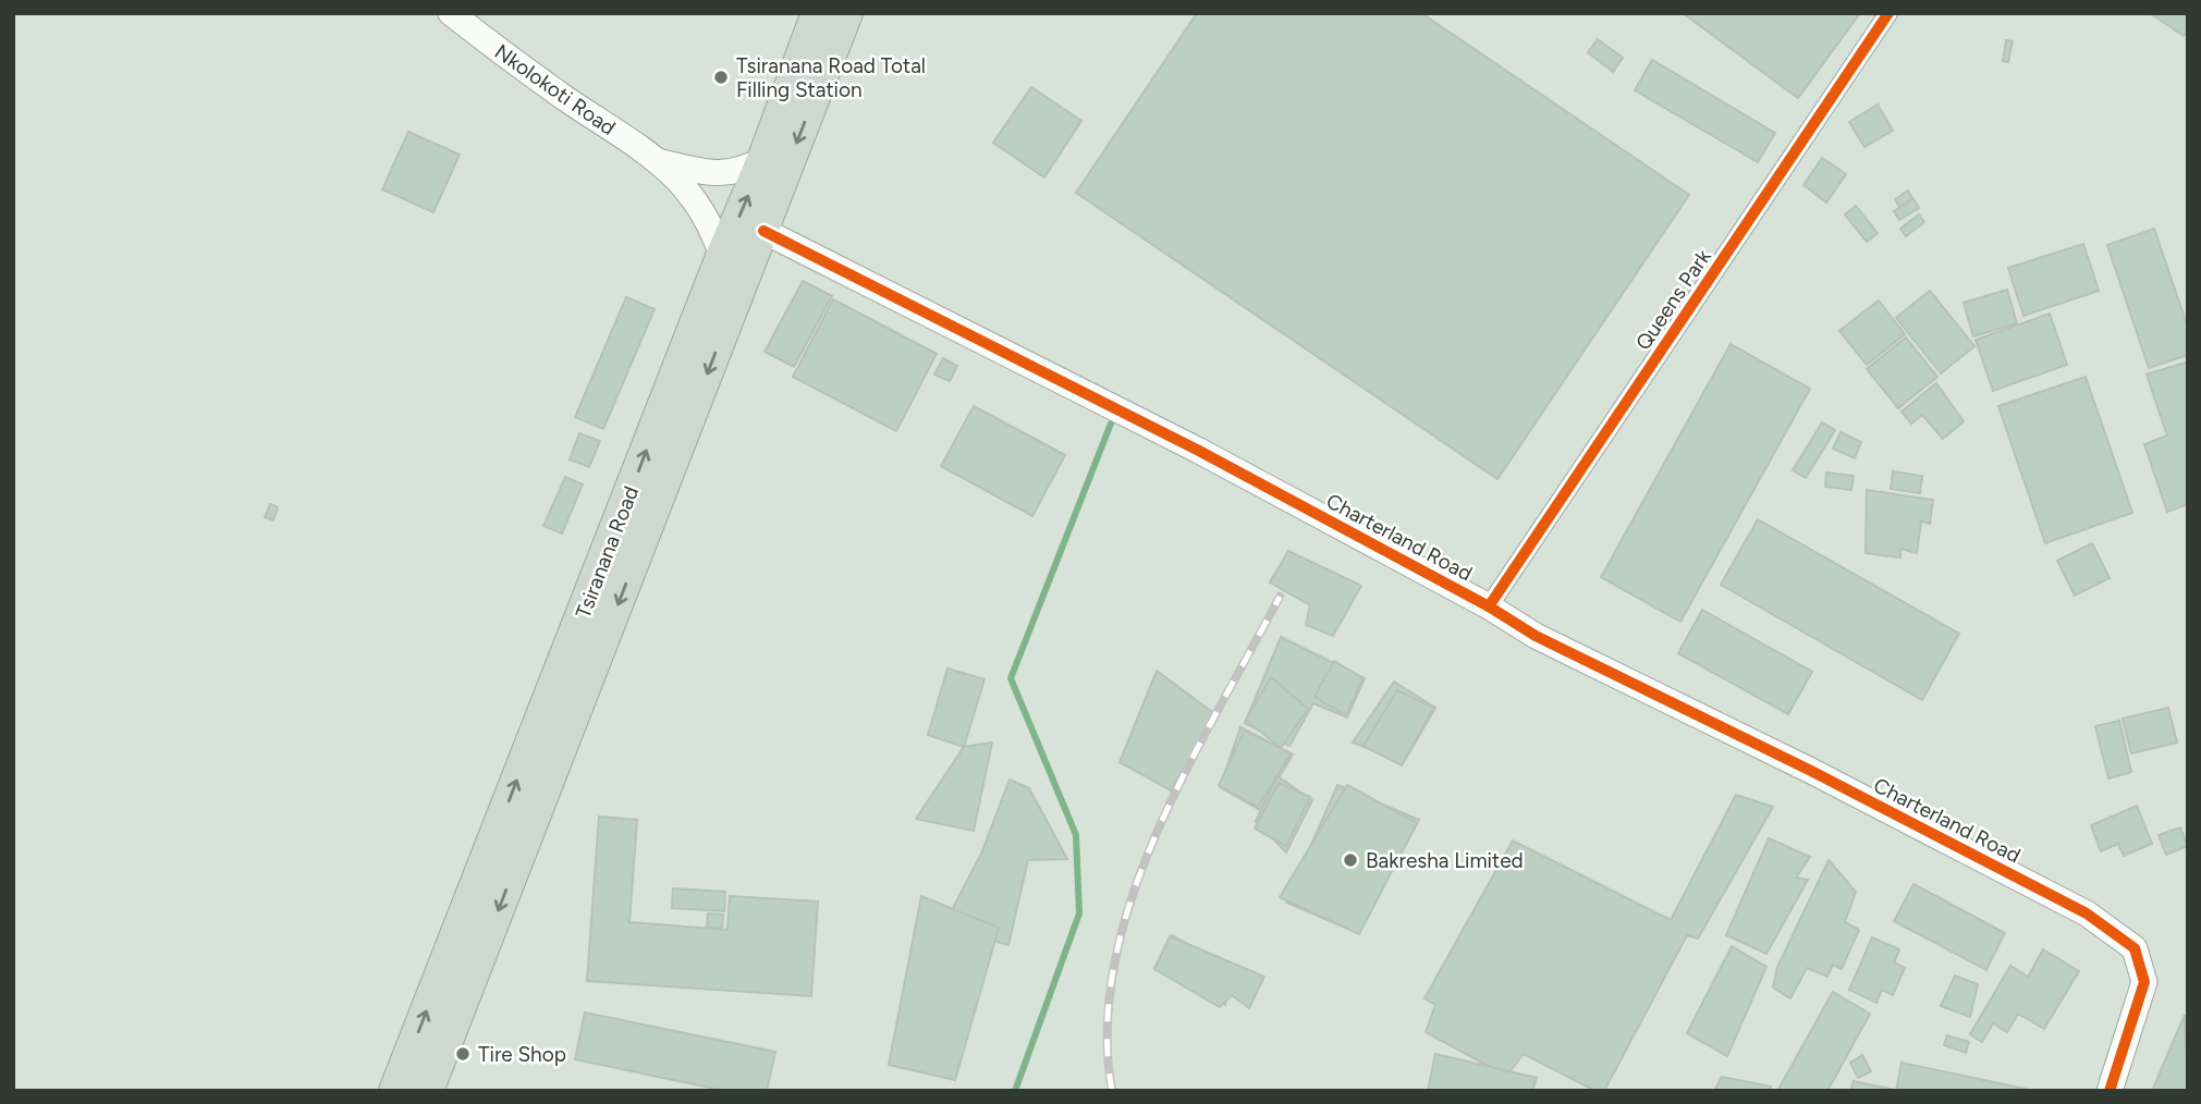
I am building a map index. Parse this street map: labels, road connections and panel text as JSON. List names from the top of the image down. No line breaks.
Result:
{"streets":{"highway":["Tsiranana Road"],"street":["Nkolokoti Road","Queens Park","Charterland Road"]},"crossings":[["Nkolokoti Road","Tsiranana Road"],["Queens Park","Charterland Road"],["Charterland Road","Tsiranana Road"]],"places":["Tsiranana Road Total Filling Station","Bakresha Limited","Tire Shop"]}
